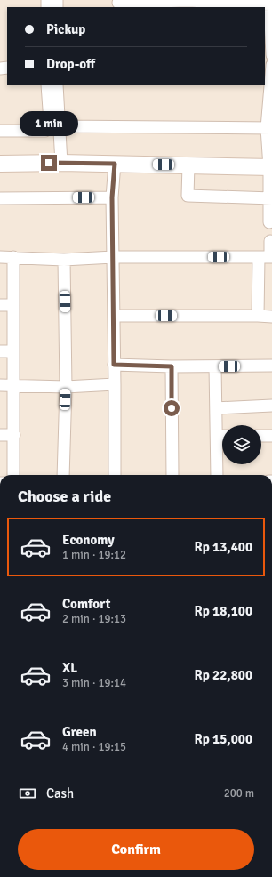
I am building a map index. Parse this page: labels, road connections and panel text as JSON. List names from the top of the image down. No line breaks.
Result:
{"page":{"banner":["Pickup","Drop-off"],"bubble":"1 min","heading":"Choose a ride","list":[{"name":"Economy","note":"1 min · 19:12","value":"Rp 13,400"},{"name":"Comfort","note":"2 min · 19:13","value":"Rp 18,100"},{"name":"XL","note":"3 min · 19:14","value":"Rp 22,800"},{"name":"Green","note":"4 min · 19:15","value":"Rp 15,000"}],"pay":["Cash","200 m"],"buttons":"Confirm"}}
